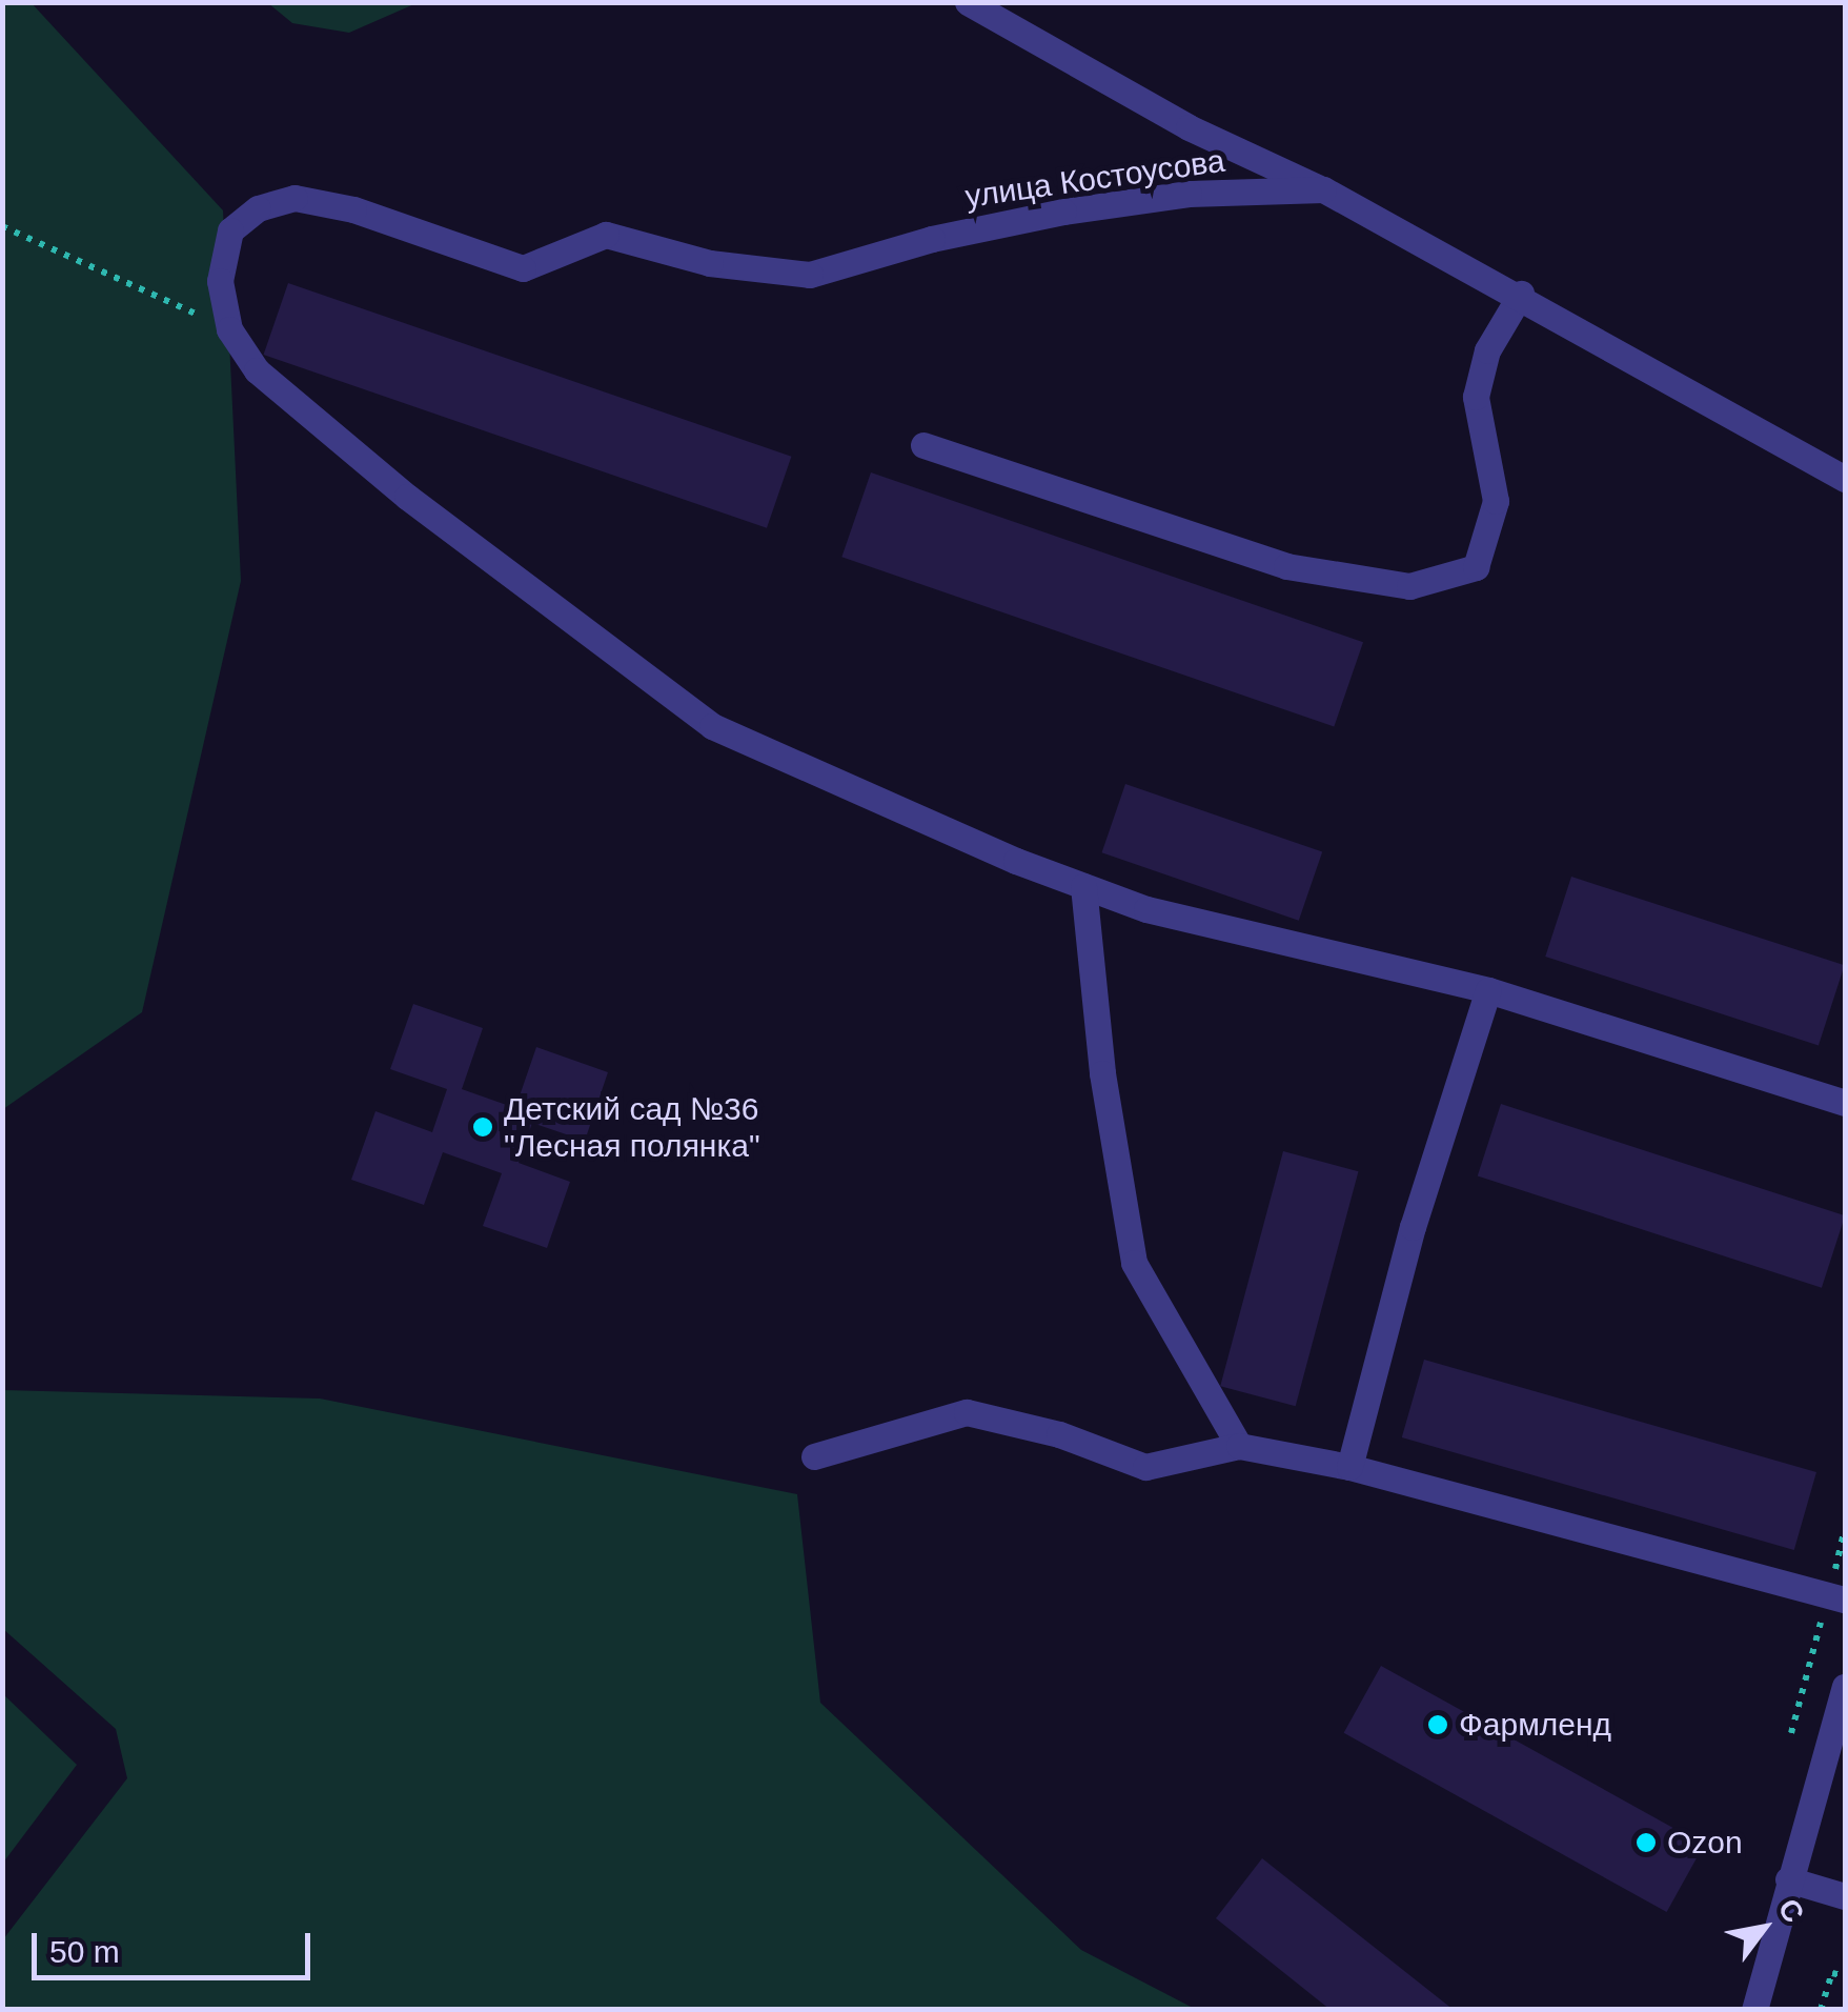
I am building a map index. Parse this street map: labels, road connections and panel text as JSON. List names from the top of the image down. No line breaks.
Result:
{"streets":{"street":["улица Костоусова"]},"places":["Детский сад №36 \"Лесная полянка\"","Фармленд","Ozon"],"scale_bar":"50 m","north":"top right"}
